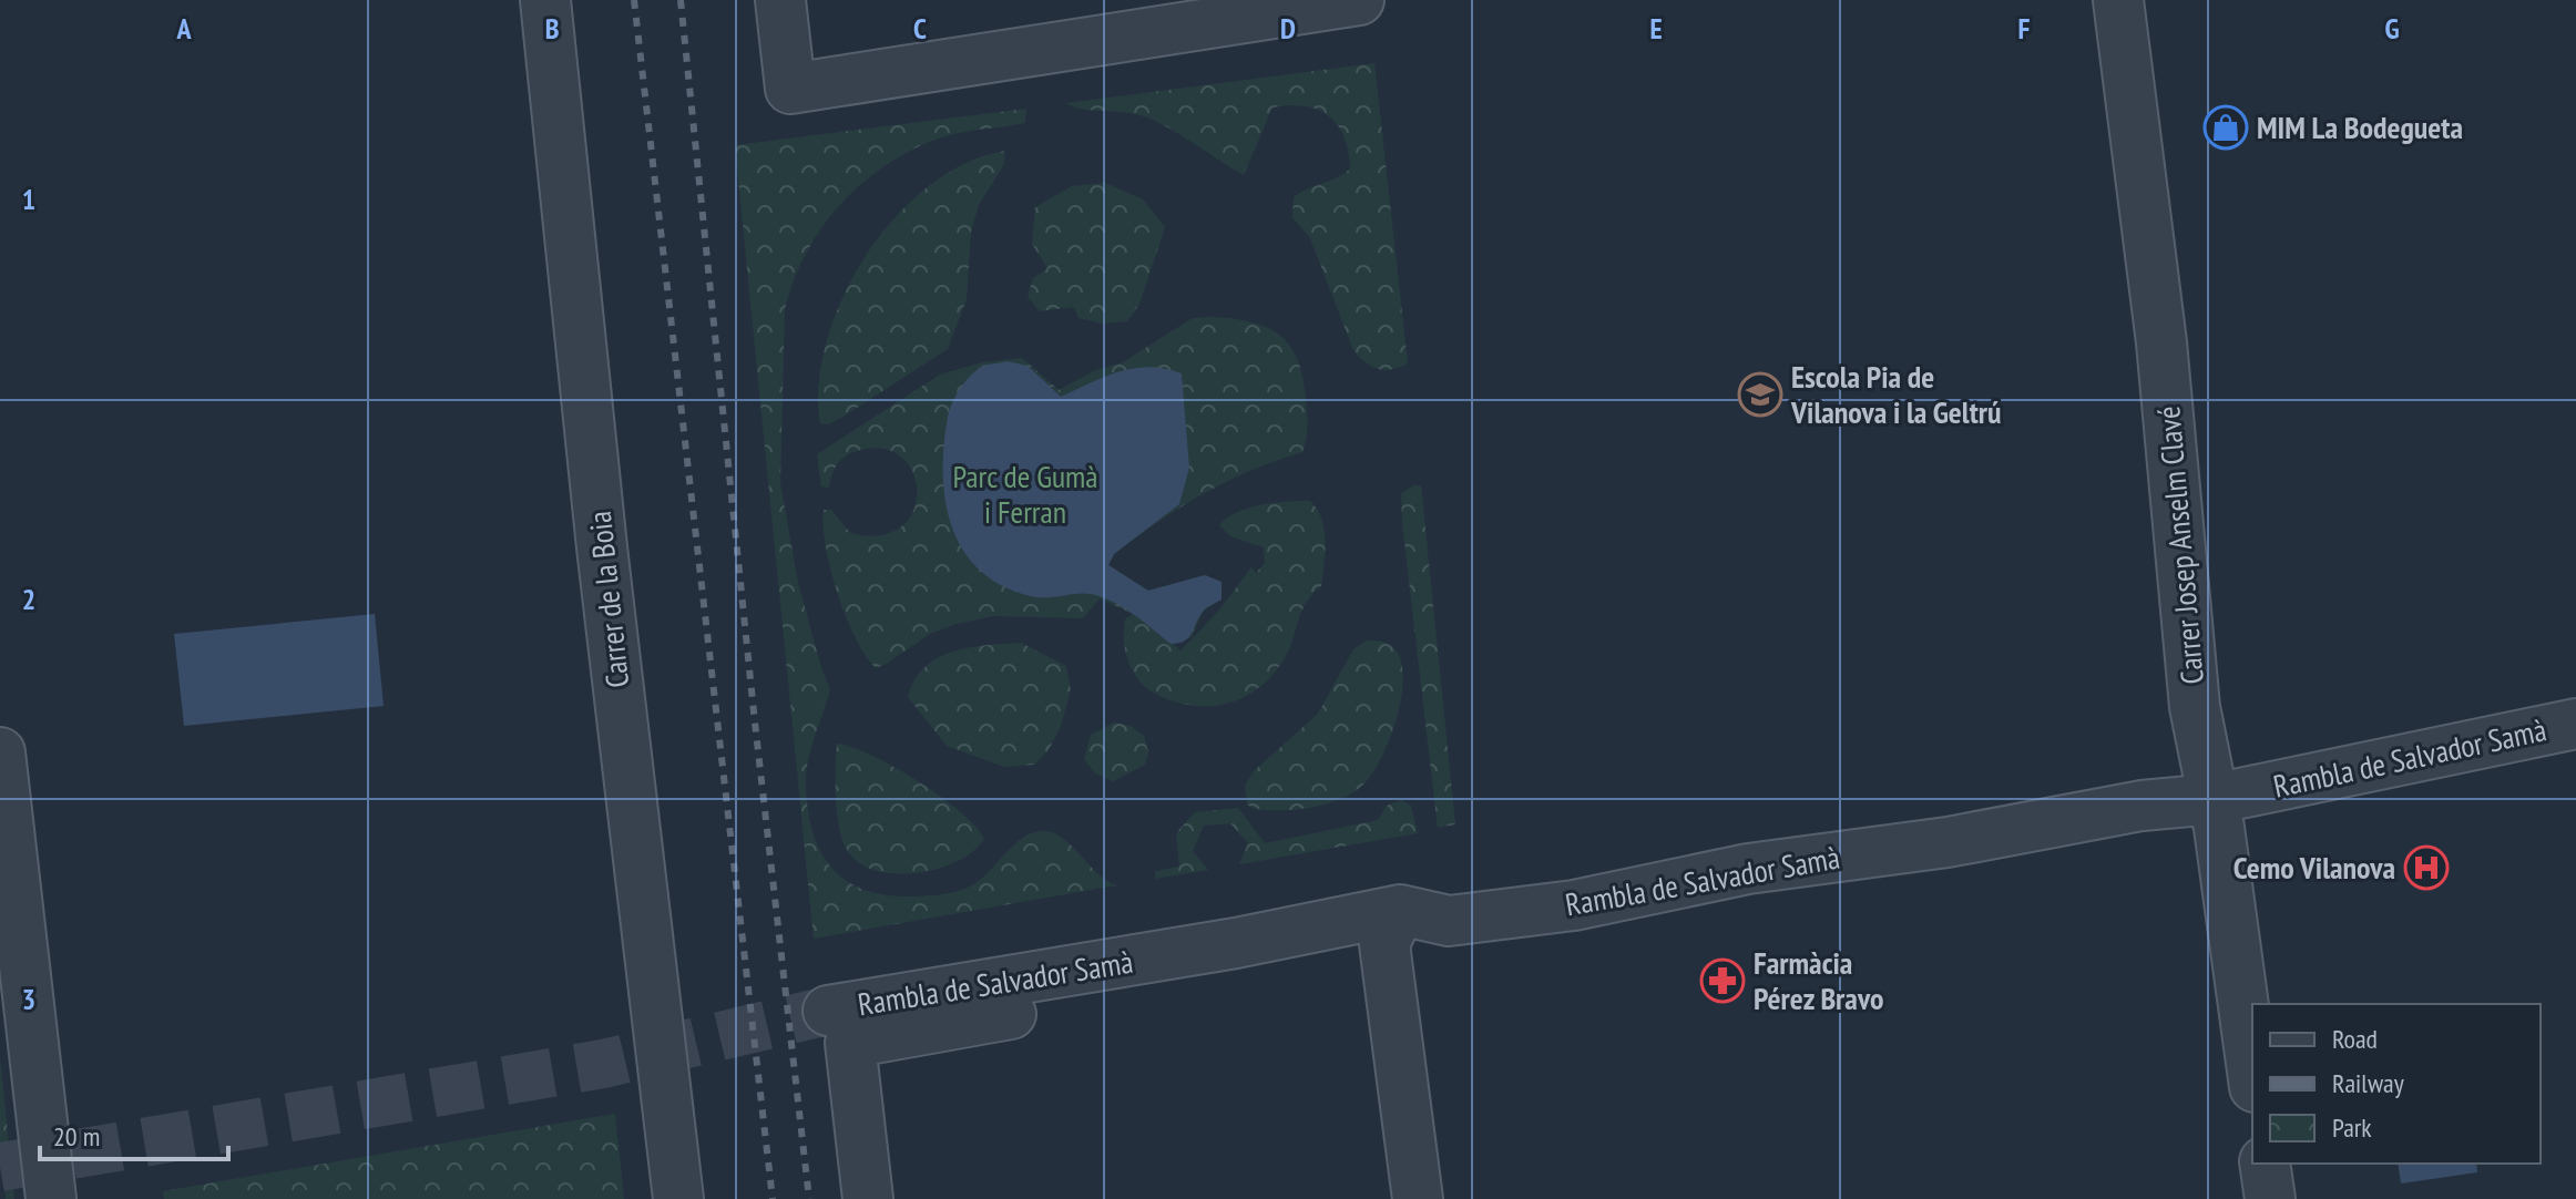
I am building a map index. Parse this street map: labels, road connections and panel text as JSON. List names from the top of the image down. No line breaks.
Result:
{"streets":{"street":["Carrer Josep Anselm Clavé","Carrer de la Boia","Rambla de Salvador Samà"]},"crossings":[["Carrer Josep Anselm Clavé","Rambla de Salvador Samà"]],"parks":["Parc de Gumà i Ferran"],"places":{"shop":["MIM La Bodegueta"],"school or university":["Escola Pia de Vilanova i la Geltrú"],"hospital":["Cemo Vilanova"],"pharmacy":["Farmàcia Pérez Bravo"]},"legend":["Road","Railway","Park"],"scale_bar":"20 m","grid":{"columns":["A","B","C","D","E","F","G"],"rows":["1","2","3"]}}
